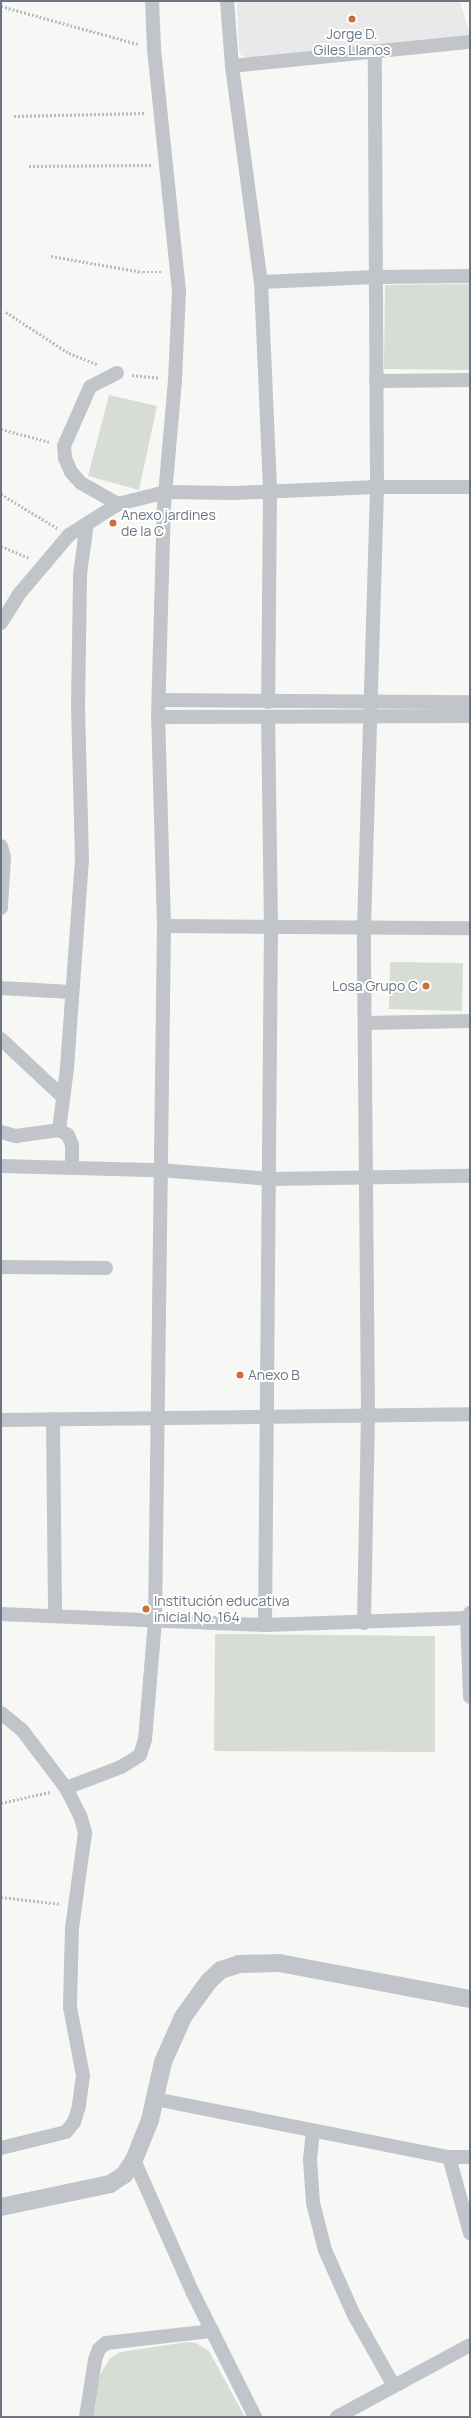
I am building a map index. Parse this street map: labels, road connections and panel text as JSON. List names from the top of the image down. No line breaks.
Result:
{"places":["Jorge D. Giles Llanos","Anexo jardines de la C","Losa Grupo C","Anexo B","Institución educativa inicial No. 164"]}
